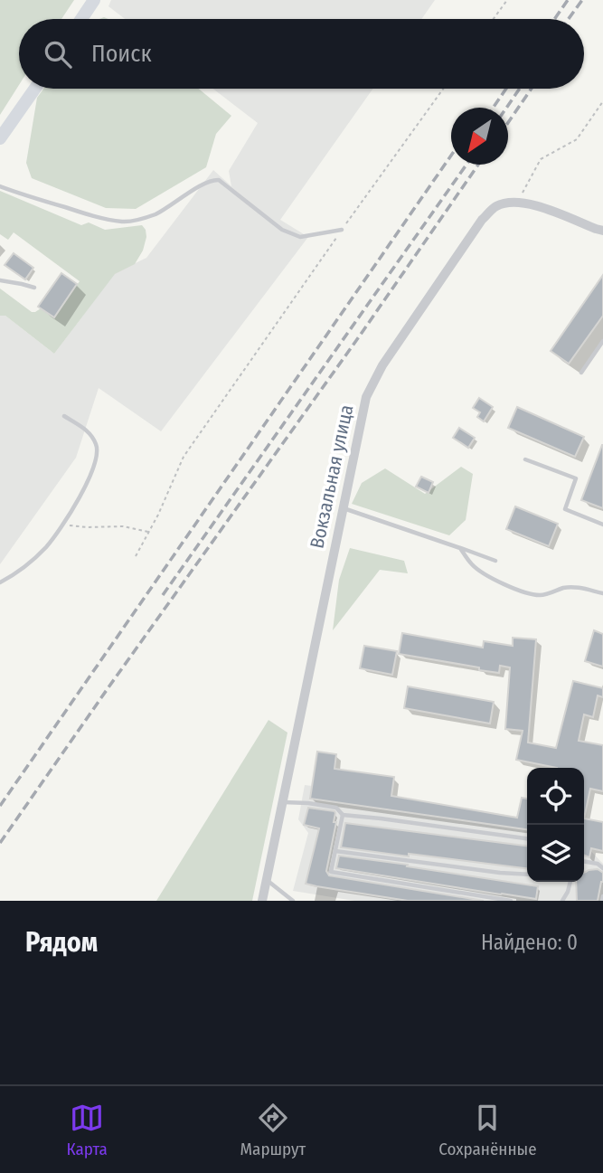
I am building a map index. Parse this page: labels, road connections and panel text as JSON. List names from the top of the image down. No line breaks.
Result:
{"streets":{"street":["Вокзальная улица"]},"north":"bottom left","page":{"search":"Поиск","heading":["Рядом","Найдено: 0"],"nav":["Карта","Маршрут","Сохранённые"]}}
